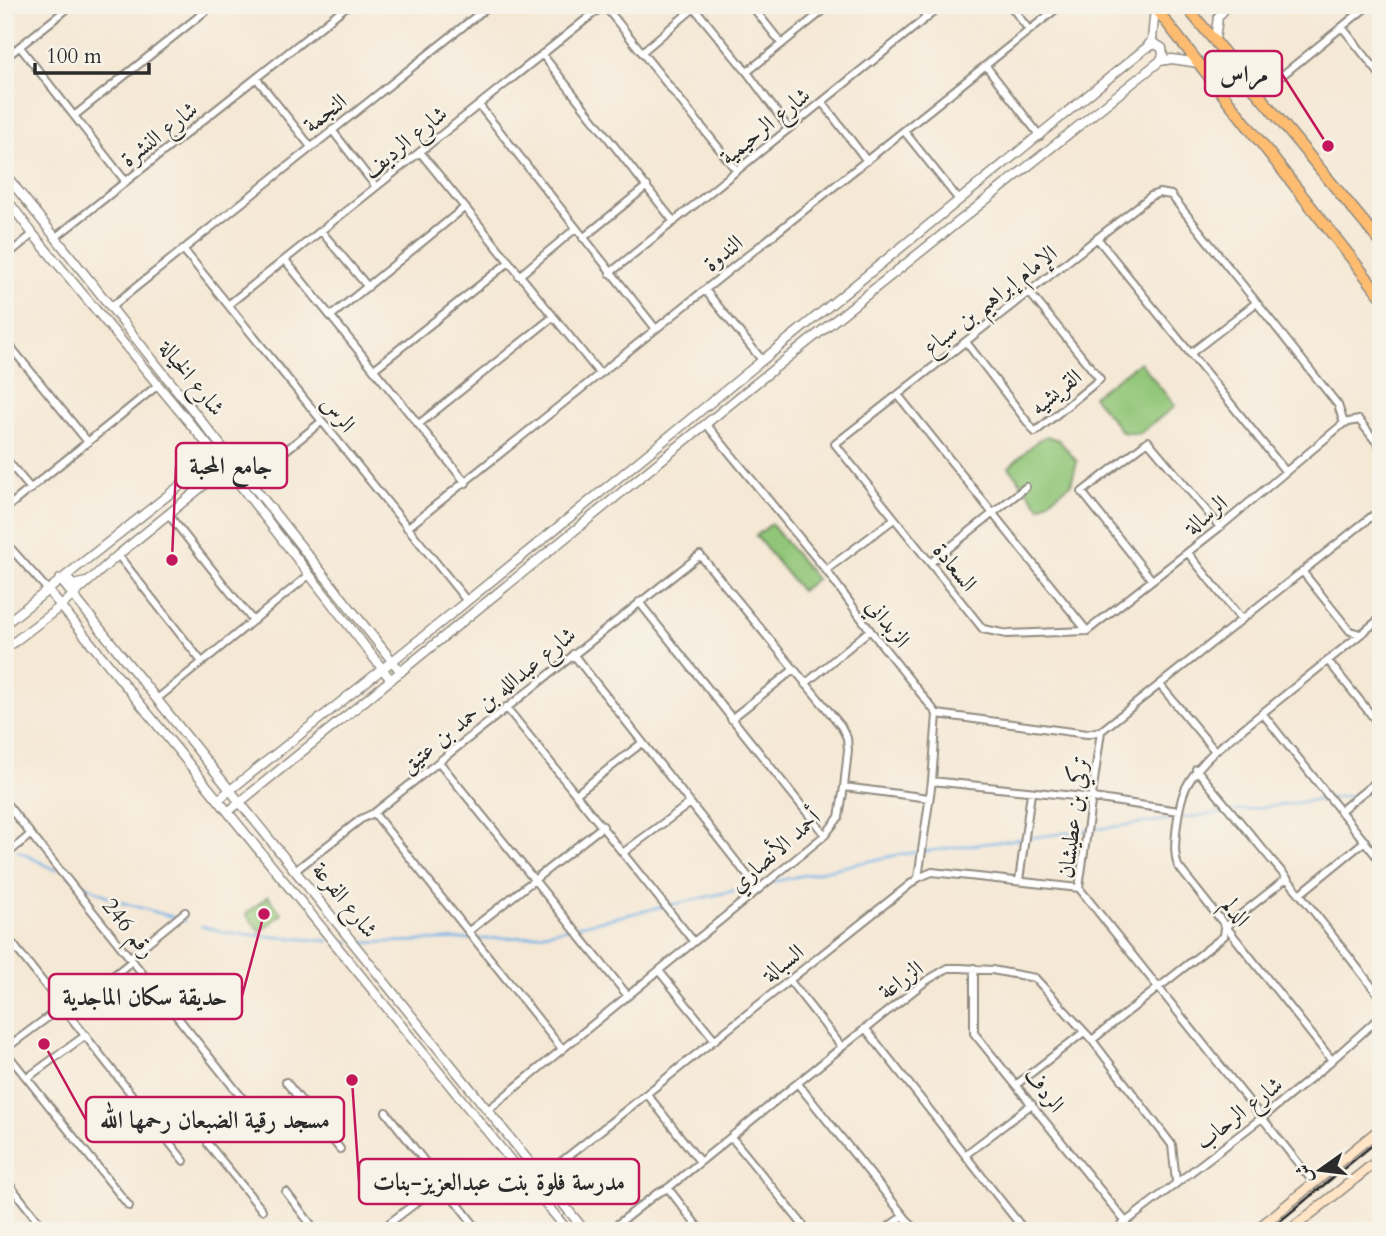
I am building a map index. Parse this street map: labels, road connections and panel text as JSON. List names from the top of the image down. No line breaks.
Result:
{"streets":{"street":["النجمة","شارع الرحيمية","شارع النشرة","شارع الرديف","الندوة","الإمام إبراهيم بن سباع","شارع الخيالة","القريشيه","الرس","الرسالة","السعادة","الزبداني","شارع عبدالله بن حمد بن عتيق","تركي بن عطيشان","أحمد الأنصاري","شارع الفرعة","الدلم","رقم 246","السبالة","الزراعة","الردف","شارع الرحاب"]},"crossings":[["النجمة","شارع الخيالة"],["النجمة","الرس"],["شارع النشرة","شارع الخيالة"],["شارع الرديف","الرس"],["الندوة","الرس"],["الإمام إبراهيم بن سباع","القريشيه"],["الإمام إبراهيم بن سباع","السعادة"],["الرسالة","السعادة"],["شارع عبدالله بن حمد بن عتيق","أحمد الأنصاري"],["شارع عبدالله بن حمد بن عتيق","شارع الفرعة"],["تركي بن عطيشان","شارع الرحاب"],["أحمد الأنصاري","شارع الفرعة"],["شارع الفرعة","السبالة"],["الدلم","شارع الرحاب"],["الزراعة","الردف"],["الزراعة","شارع الرحاب"],["الردف","شارع الرحاب"]],"places":["مراس","جامع المحبة","حديقة سكان الماجدية","مسجد رقية الضبعان رحمها الله","مدرسة فلوة بنت عبدالعزيز-بنات"],"scale_bar":"100 m","north":"left"}
